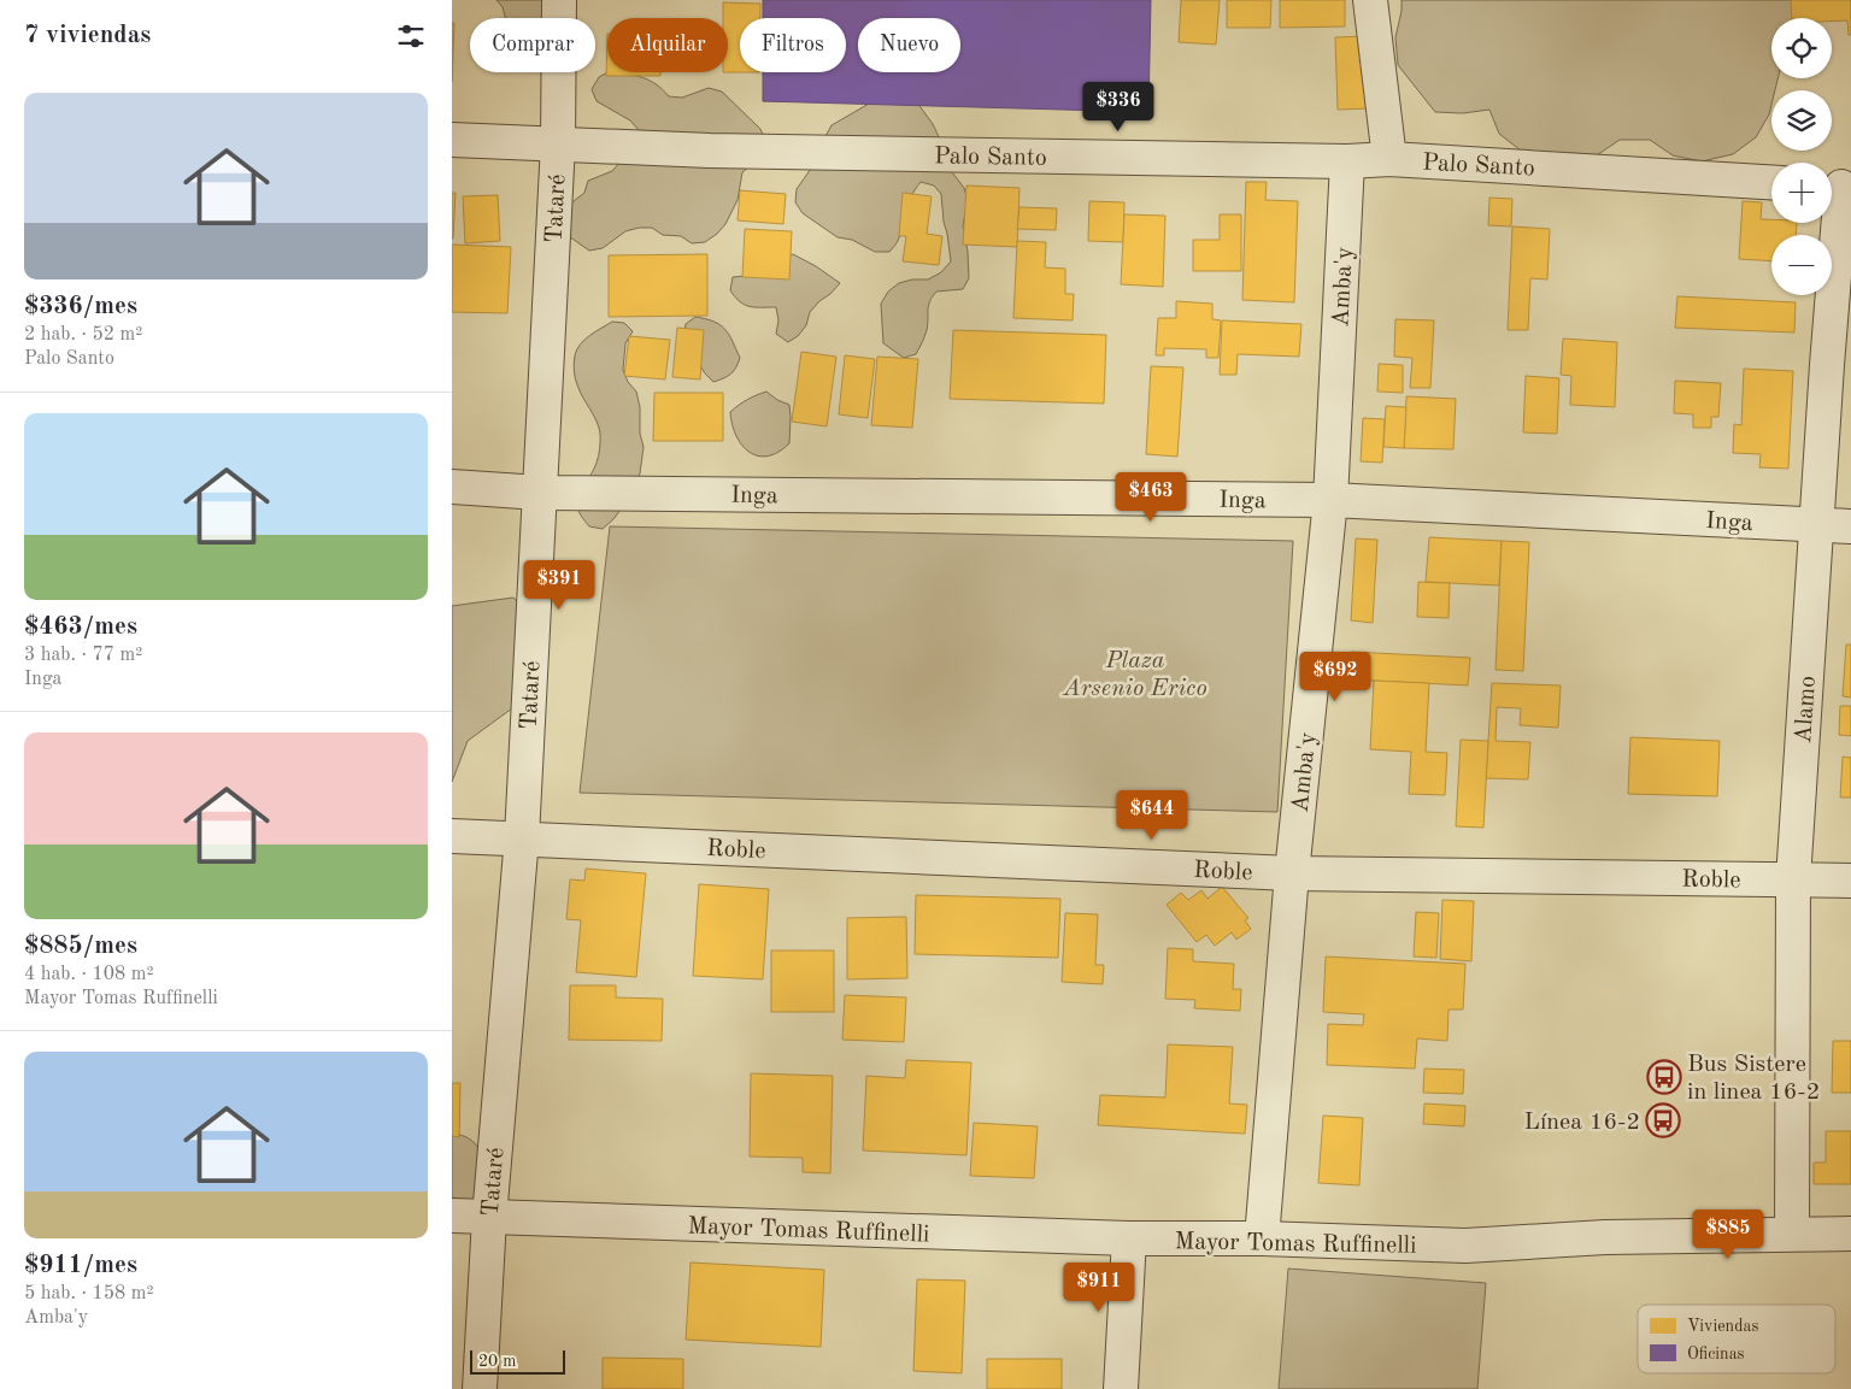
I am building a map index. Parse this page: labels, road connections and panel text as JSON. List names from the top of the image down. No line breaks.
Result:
{"streets":{"street":["Palo Santo","Tataré","Amba'y","Inga","Alamo","Roble","Mayor Tomas Ruffinelli"]},"crossings":[["Palo Santo","Tataré"],["Palo Santo","Amba'y"],["Tataré","Inga"],["Tataré","Roble"],["Tataré","Mayor Tomas Ruffinelli"],["Amba'y","Inga"],["Amba'y","Roble"],["Amba'y","Mayor Tomas Ruffinelli"],["Inga","Alamo"],["Alamo","Roble"],["Alamo","Mayor Tomas Ruffinelli"]],"parks":["Plaza Arsenio Erico"],"places":{"bus stop":["Bus Sistere in linea 16-2","Línea 16-2"]},"legend":["Viviendas","Oficinas"],"scale_bar":"20 m","page":{"heading":"7 viviendas","map_buttons":["+","−"],"chip":["Comprar","Alquilar","Filtros","Nuevo"],"list":[{"name":"$336/mes","note":"2 hab. · 52 m² · Palo Santo"},{"name":"$463/mes","note":"3 hab. · 77 m² · Inga"},{"name":"$885/mes","note":"4 hab. · 108 m² · Mayor Tomas Ruffinelli"},{"name":"$911/mes","note":"5 hab. · 158 m² · Amba'y"}],"price":["$336","$463","$391","$692","$644","$885","$911"],"scale":"20 m"}}
